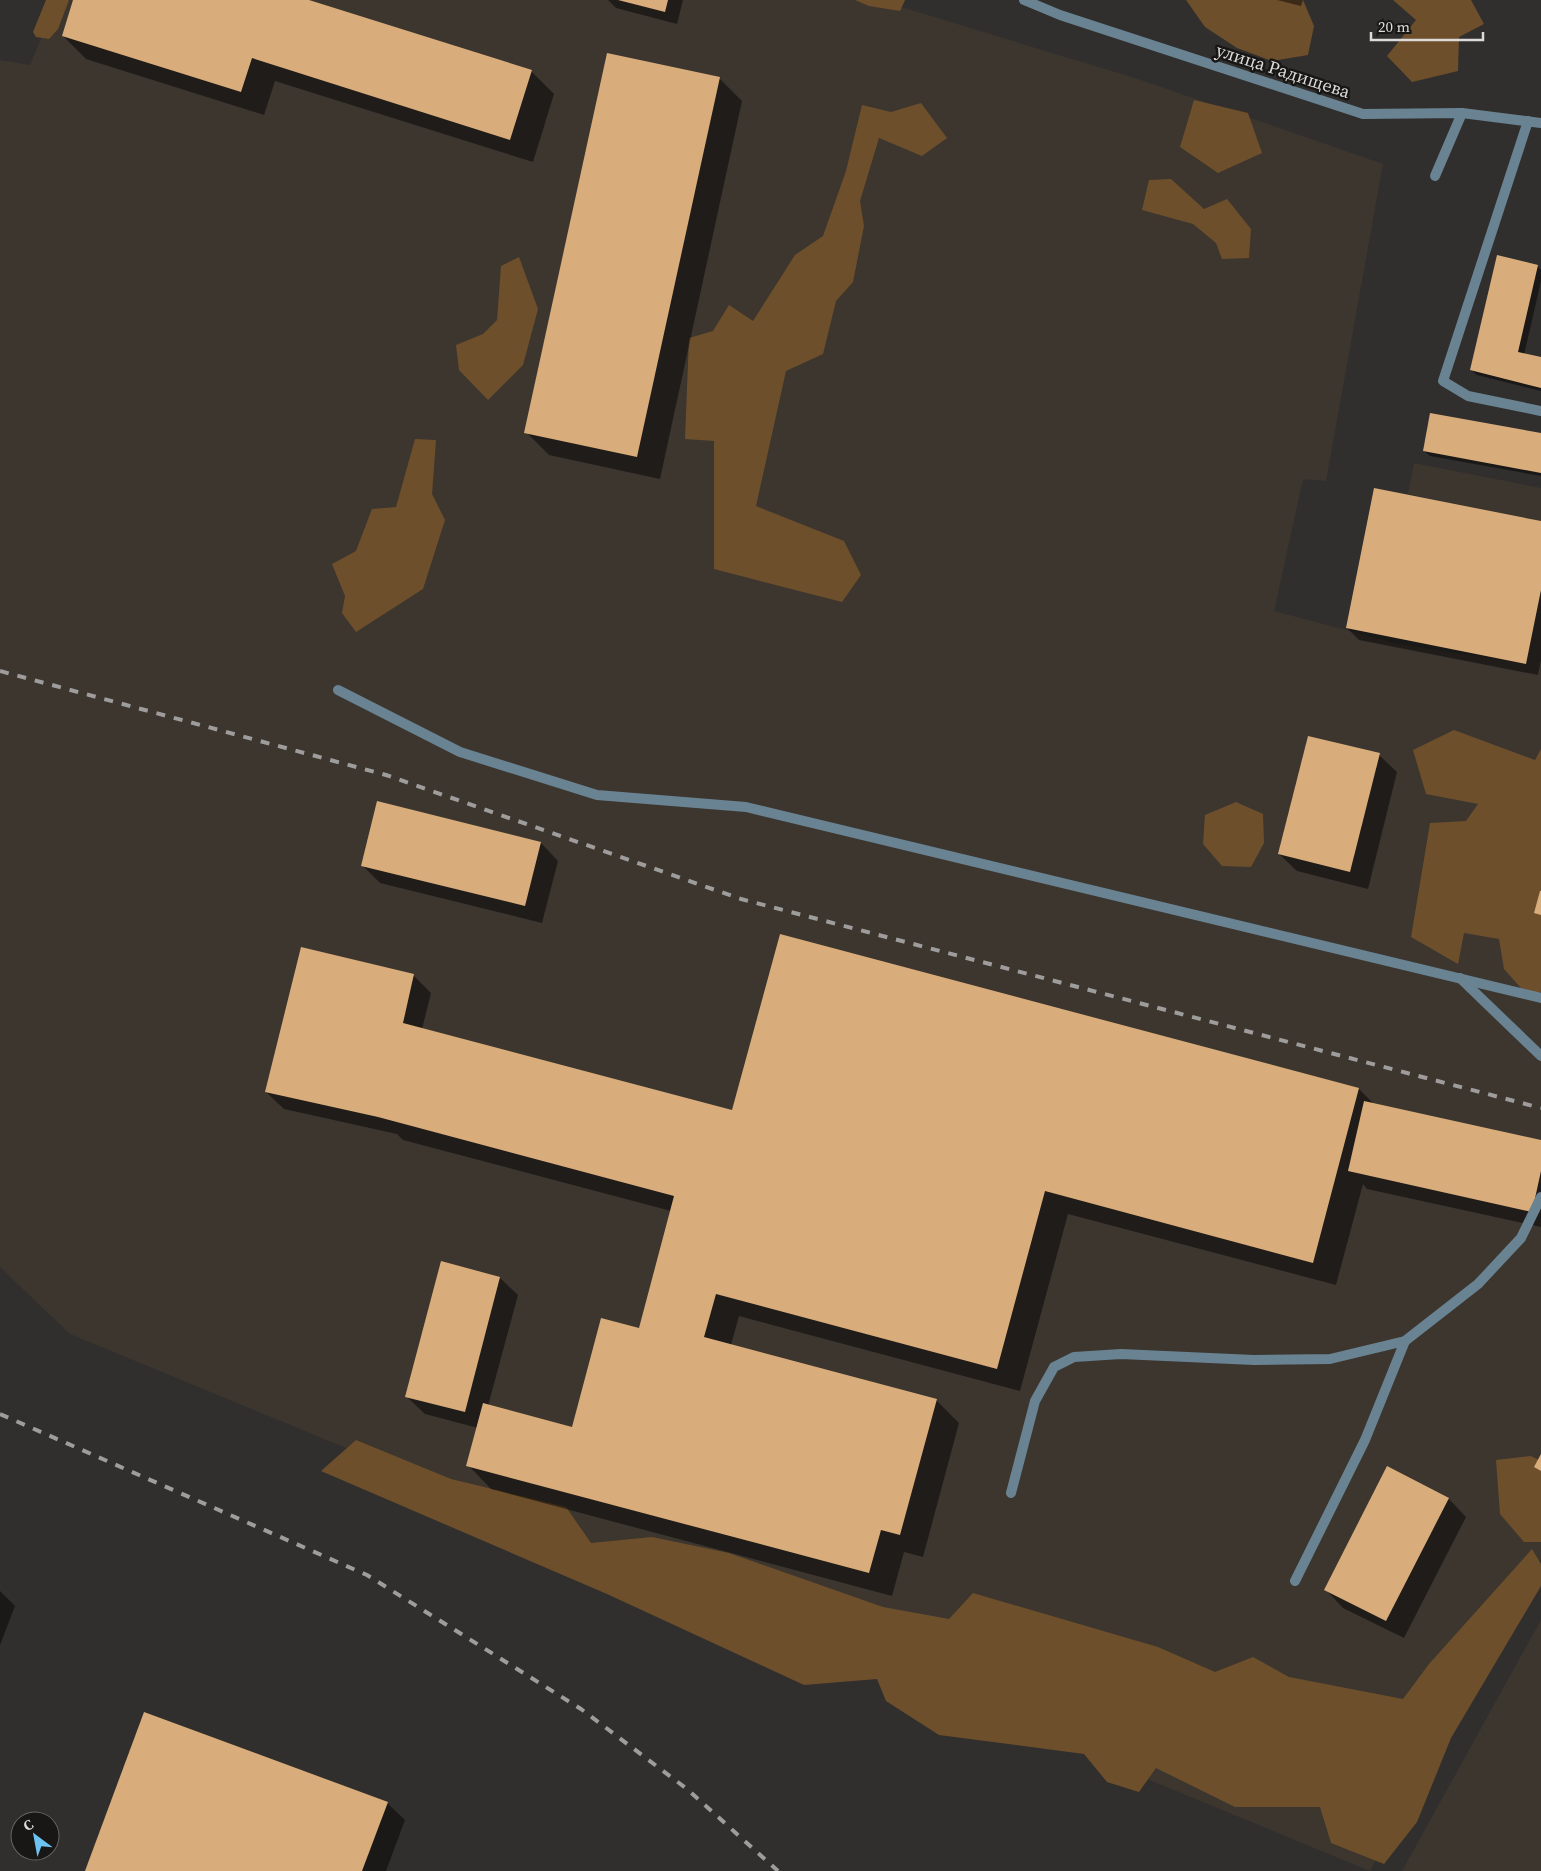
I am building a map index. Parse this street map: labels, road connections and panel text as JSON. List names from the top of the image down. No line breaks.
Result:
{"streets":{"street":["улица Радищева"]},"scale_bar":"20 m","north":"top left"}
